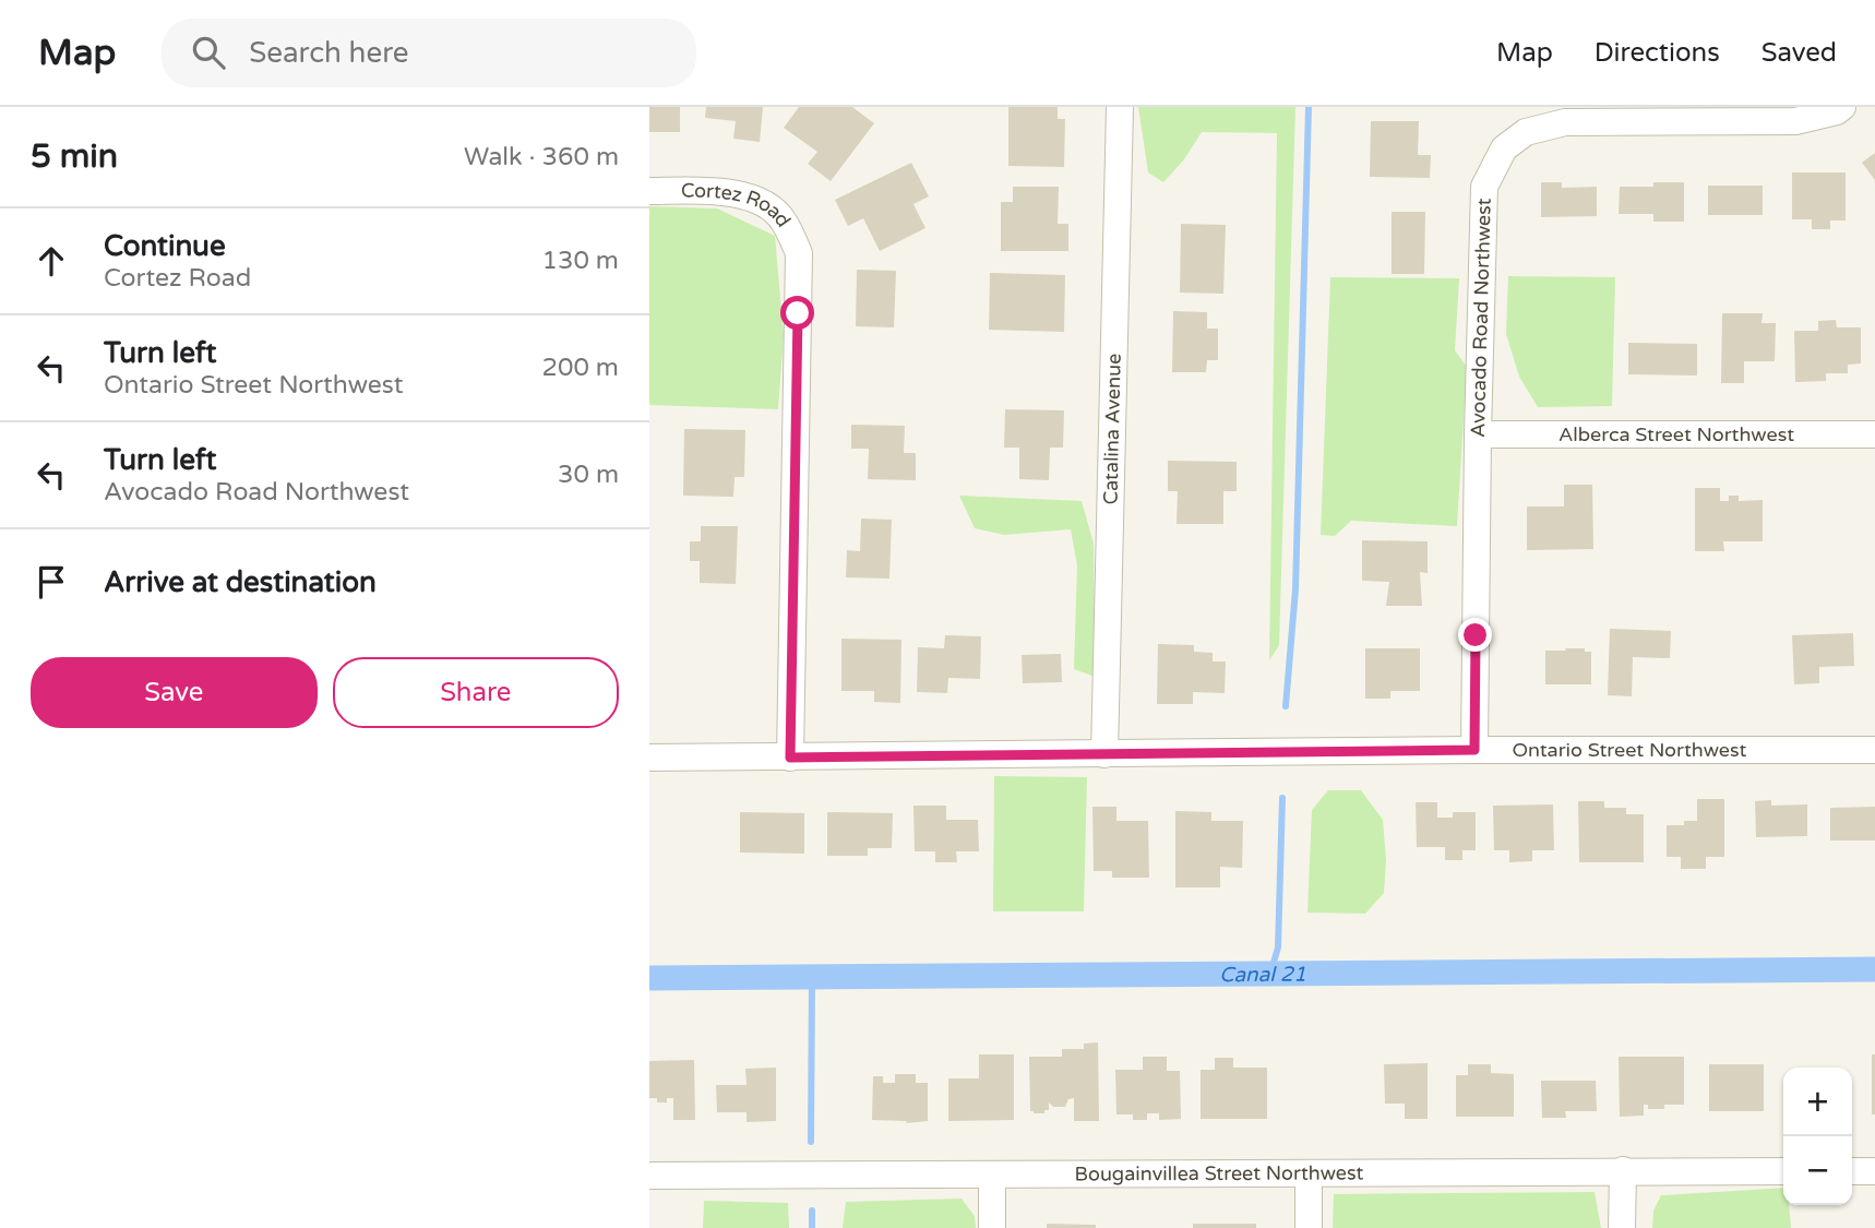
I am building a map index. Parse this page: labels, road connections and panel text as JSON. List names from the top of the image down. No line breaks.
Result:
{"streets":{"street":["Cortez Road","Avocado Road Northwest","Catalina Avenue","Alberca Street Northwest","Ontario Street Northwest","Bougainvillea Street Northwest"]},"crossings":[["Cortez Road","Ontario Street Northwest"],["Avocado Road Northwest","Alberca Street Northwest"],["Avocado Road Northwest","Ontario Street Northwest"],["Catalina Avenue","Ontario Street Northwest"]],"water":["Canal 21"],"page":{"header":"Map","search":"Search here","nav":["Map","Directions","Saved"],"heading":["5 min","Walk · 360 m"],"list":[["Continue","Cortez Road","130 m"],["Turn left","Ontario Street Northwest","200 m"],["Turn left","Avocado Road Northwest","30 m"],"Arrive at destination"],"buttons":["Save","Share"],"map_buttons":["+","−"]}}
